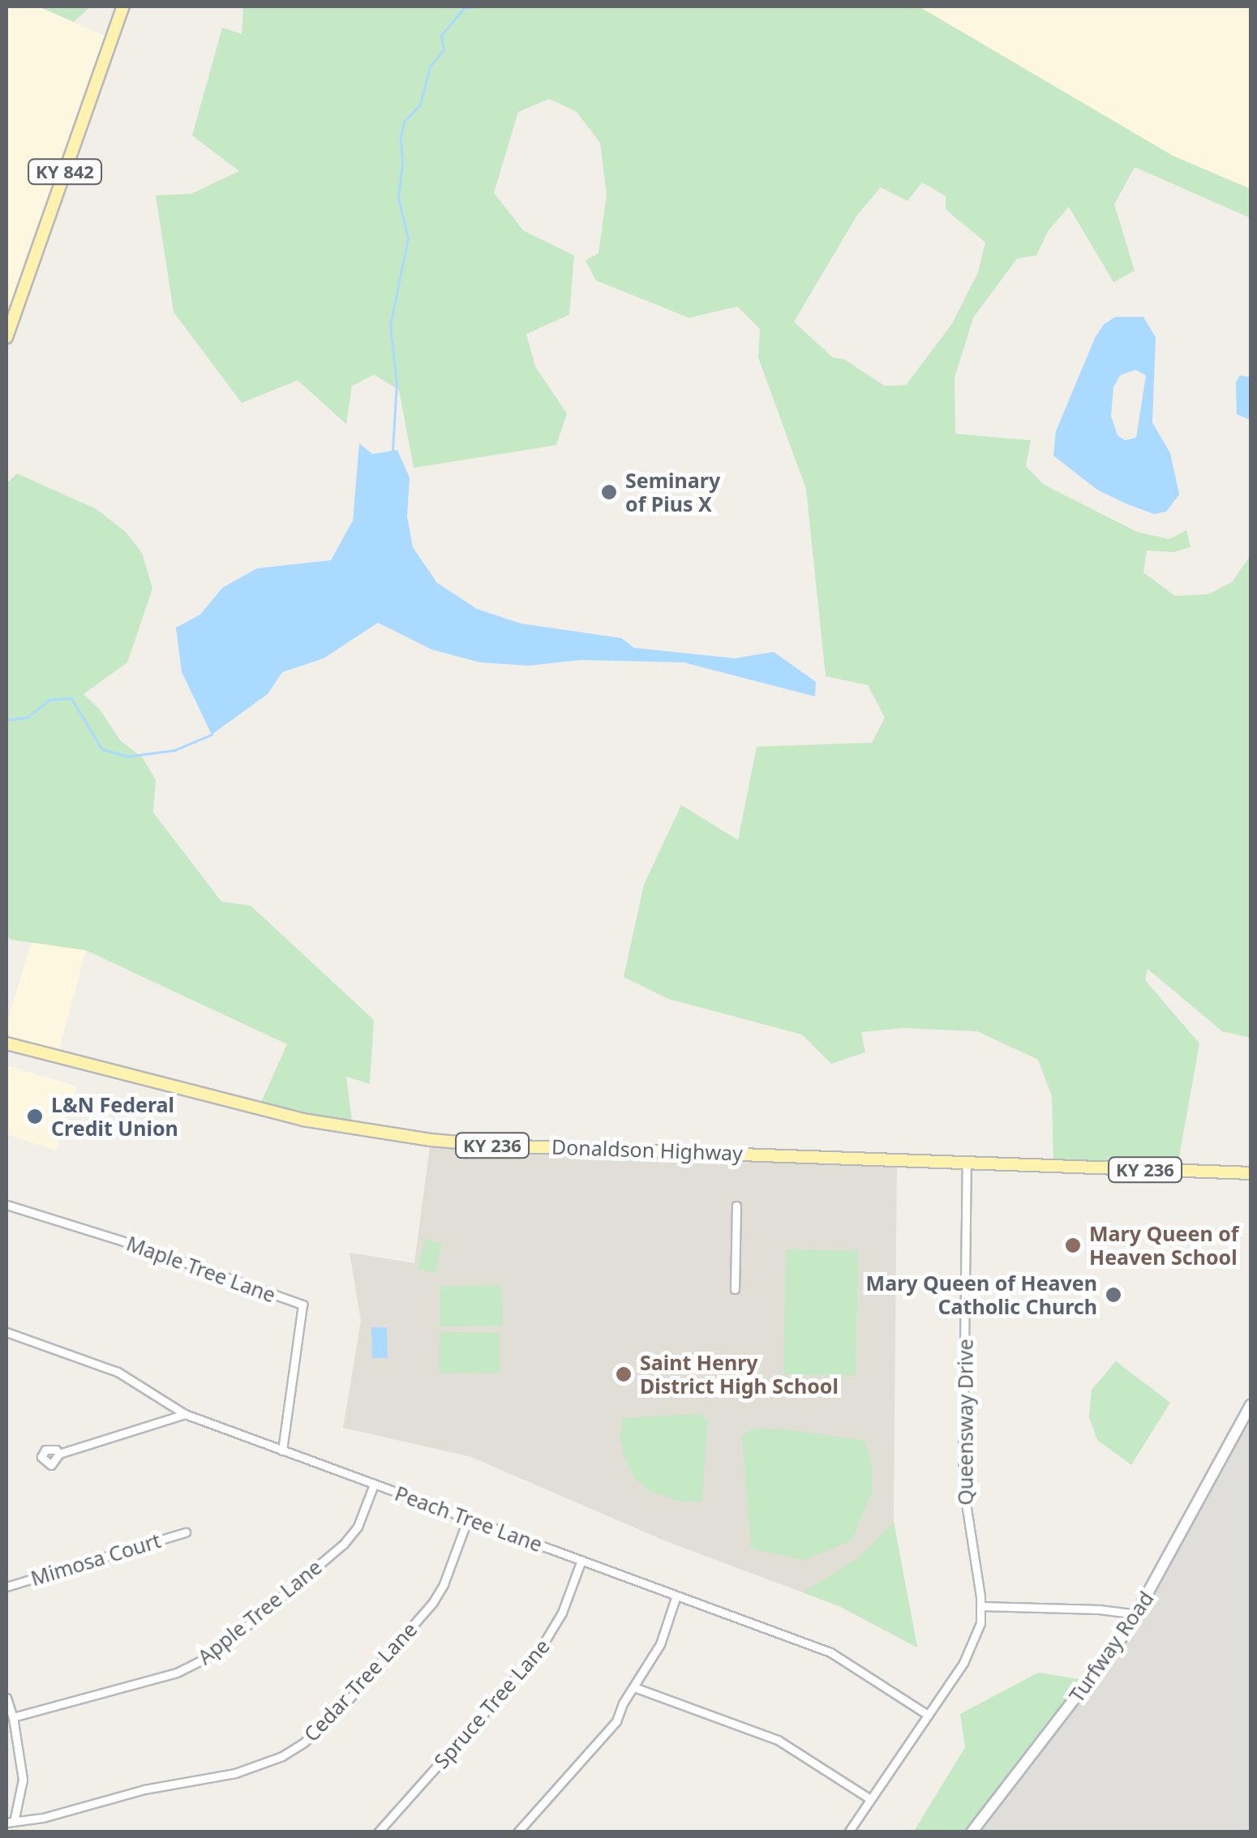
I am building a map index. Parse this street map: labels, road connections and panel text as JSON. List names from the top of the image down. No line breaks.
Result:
{"streets":{"main road":["KY 842","KY 236","Donaldson Highway","Turfway Road"],"street":["Maple Tree Lane","Queensway Drive","Peach Tree Lane","Mimosa Court","Apple Tree Lane","Cedar Tree Lane","Spruce Tree Lane"]},"crossings":[["Donaldson Highway","Queensway Drive"],["Maple Tree Lane","Peach Tree Lane"],["Queensway Drive","Peach Tree Lane"],["Peach Tree Lane","Apple Tree Lane"],["Peach Tree Lane","Cedar Tree Lane"],["Peach Tree Lane","Spruce Tree Lane"]],"places":["Seminary of Pius X","L&N Federal Credit Union","Mary Queen of Heaven School","Mary Queen of Heaven Catholic Church","Saint Henry District High School"]}
